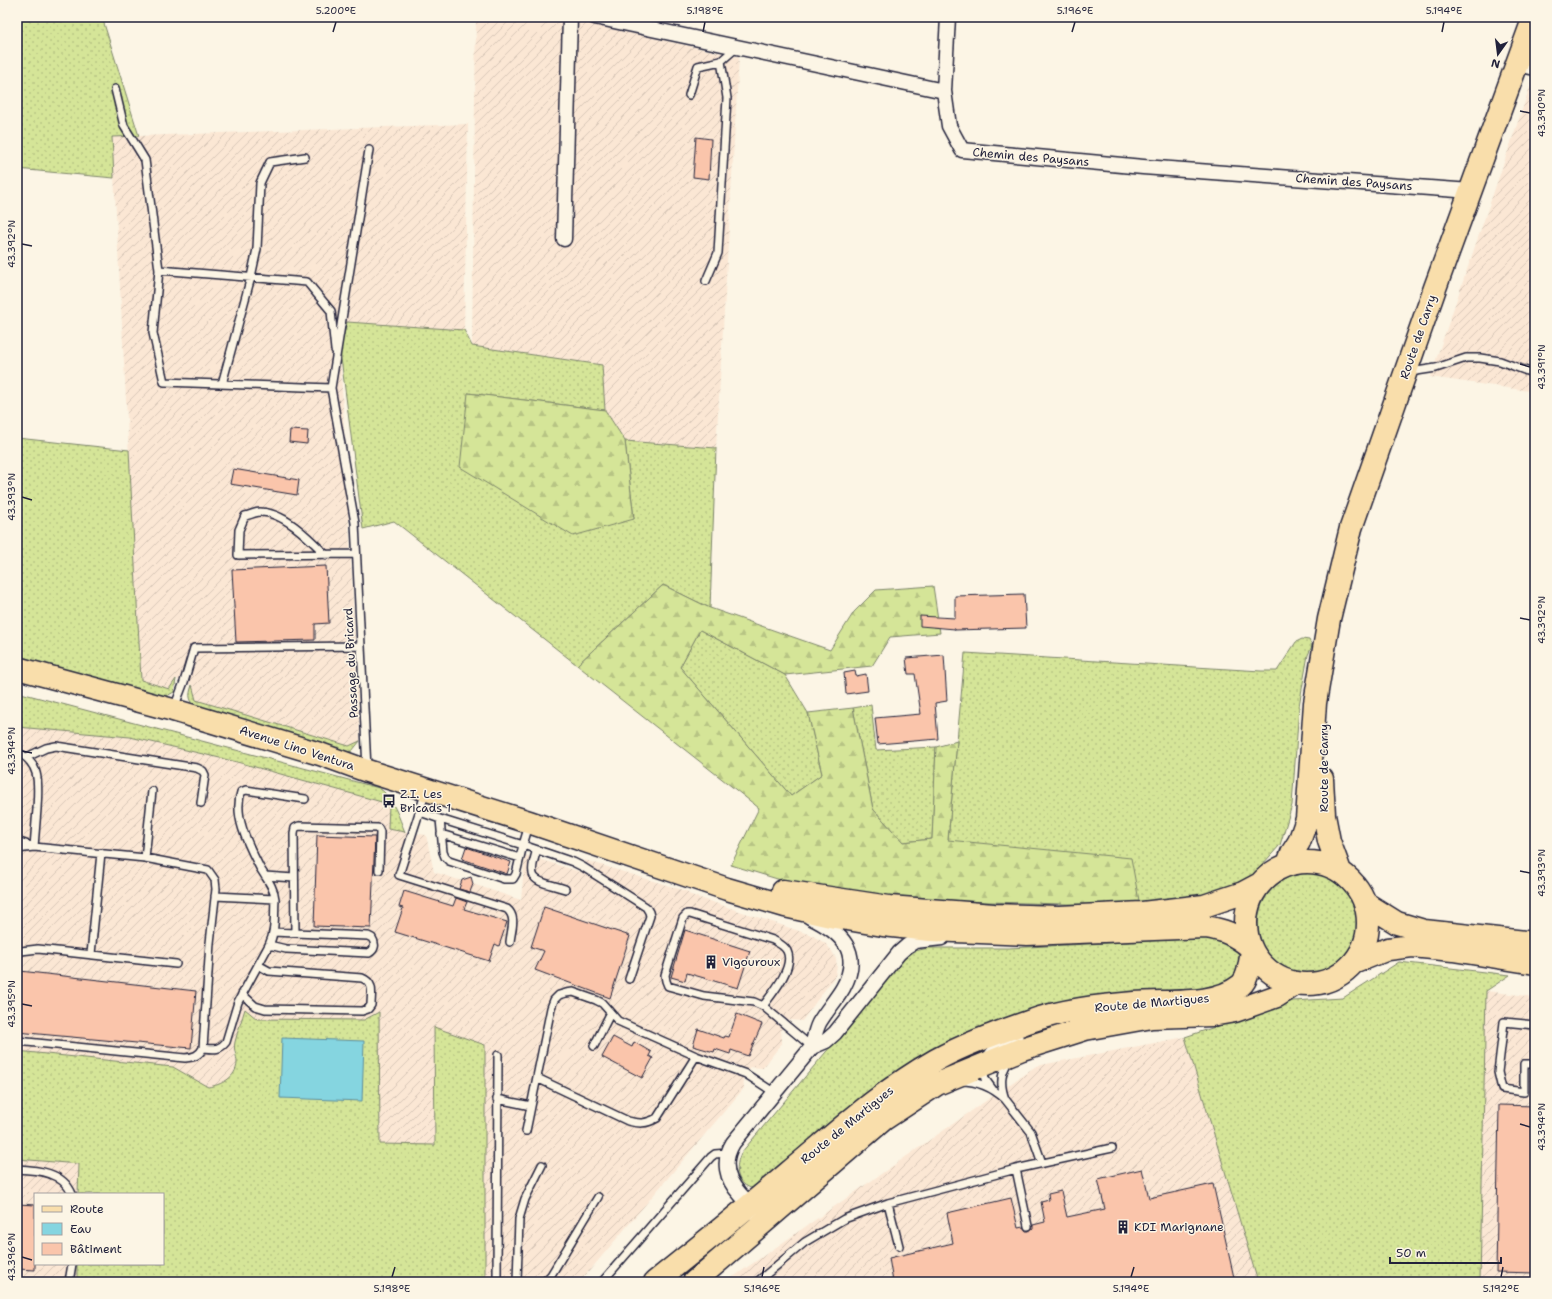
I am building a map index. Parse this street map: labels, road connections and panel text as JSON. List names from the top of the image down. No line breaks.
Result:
{"streets":{"main road":["Route de Carry","Avenue Lino Ventura","Route de Martigues"],"street":["Chemin des Paysans"],"lane":["Passage du Bricard"]},"crossings":[["Chemin des Paysans","Route de Carry"],["Route de Carry","Route de Martigues"],["Passage du Bricard","Avenue Lino Ventura"]],"places":{"bus stop":["Z.I. Les Bricads 1"],"building":["Vigouroux","KDI Marignane"]},"legend":["Route","Eau","Bâtiment"],"scale_bar":"50 m","north":"bottom","coordinates":["5.200°E","5.198°E","5.196°E","5.194°E","43.390°N","43.392°N","43.391°N","43.393°N","43.394°N","43.395°N","43.396°N","5.192°E"]}
